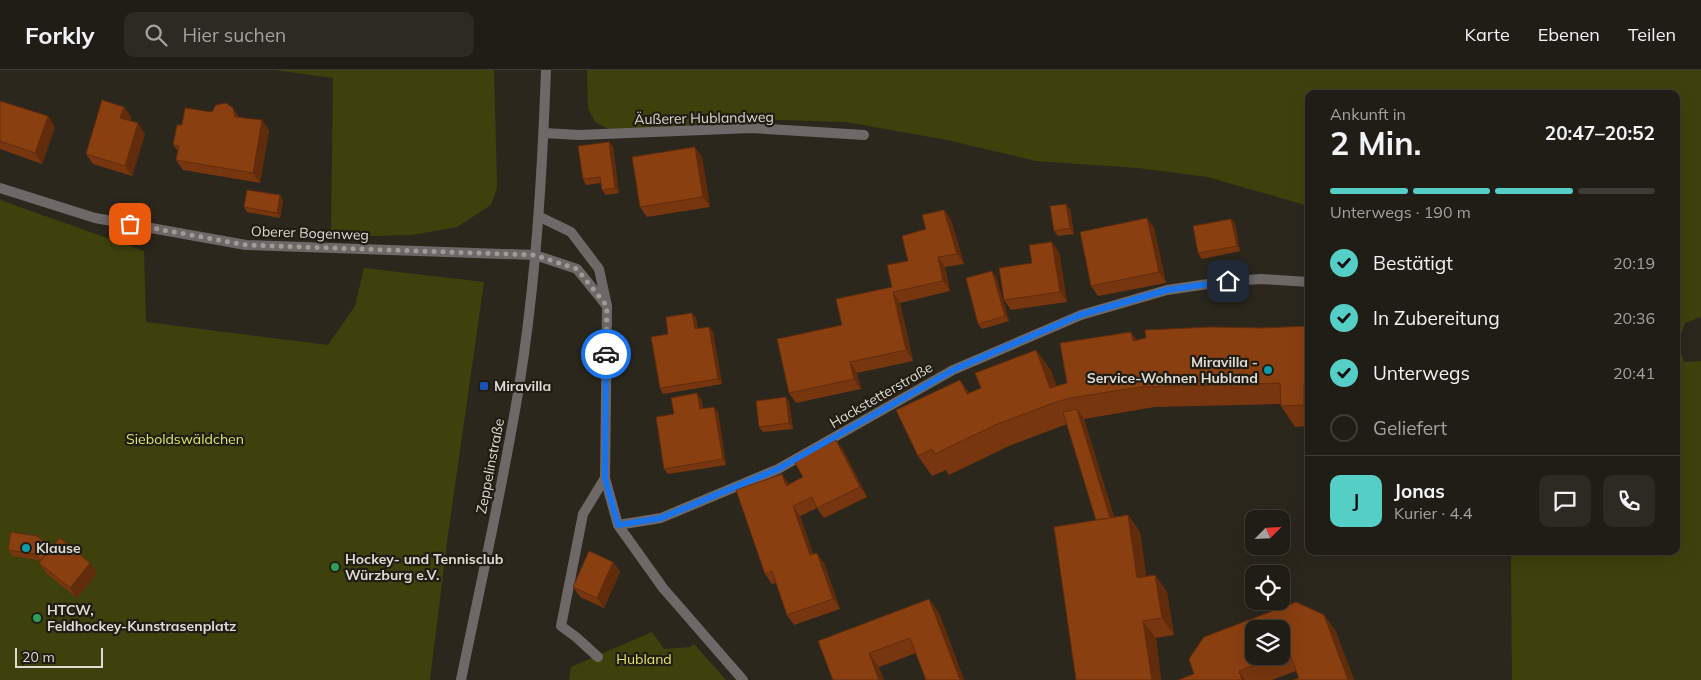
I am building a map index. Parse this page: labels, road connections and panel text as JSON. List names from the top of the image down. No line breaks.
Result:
{"streets":{"street":["Äußerer Hublandweg","Oberer Bogenweg","Hackstetterstraße","Zeppelinstraße"]},"crossings":[["Äußerer Hublandweg","Zeppelinstraße"],["Oberer Bogenweg","Zeppelinstraße"]],"parks":["Sieboldswäldchen","Hubland"],"places":{"other":["Miravilla - Service-Wohnen Hubland","Klause","Hockey- und Tennisclub Würzburg e.V.","HTCW, Feldhockey-Kunstrasenplatz"],"transit":["Miravilla"]},"scale_bar":"20 m","north":"top right","page":{"header":"Forkly","search":"Hier suchen","nav":["Karte","Ebenen","Teilen"],"heading":["2 Min.","Ankunft in","20:47–20:52"],"panel":["Jonas","Kurier · 4.4"],"bar":"Unterwegs · 190 m","list":[["Bestätigt","20:19"],["In Zubereitung","20:36"],["Unterwegs","20:41"],"Geliefert"],"round":"J","scale":"20 m"}}
